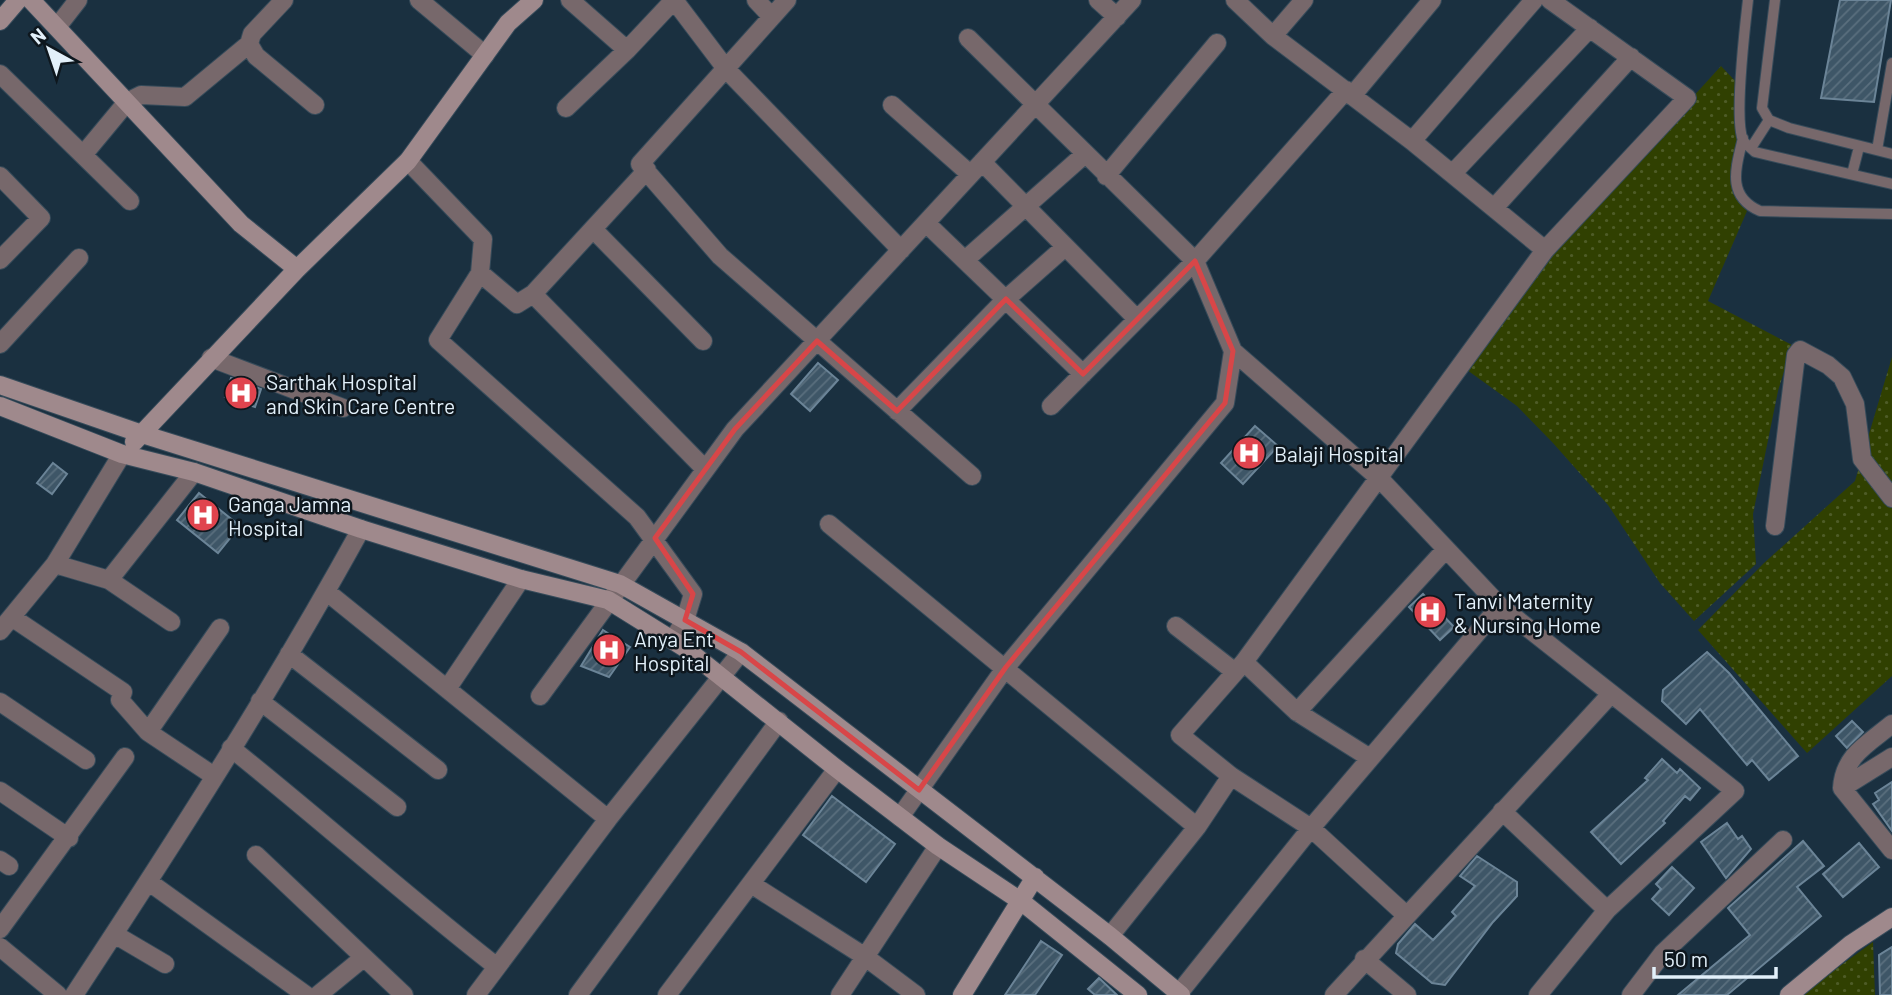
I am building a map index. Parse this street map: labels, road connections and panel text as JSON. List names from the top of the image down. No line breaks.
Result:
{"places":{"hospital":["Sarthak Hospital and Skin Care Centre","Balaji Hospital","Ganga Jamna Hospital","Tanvi Maternity & Nursing Home","Anya Ent Hospital"]},"scale_bar":"50 m","north":"top left"}
